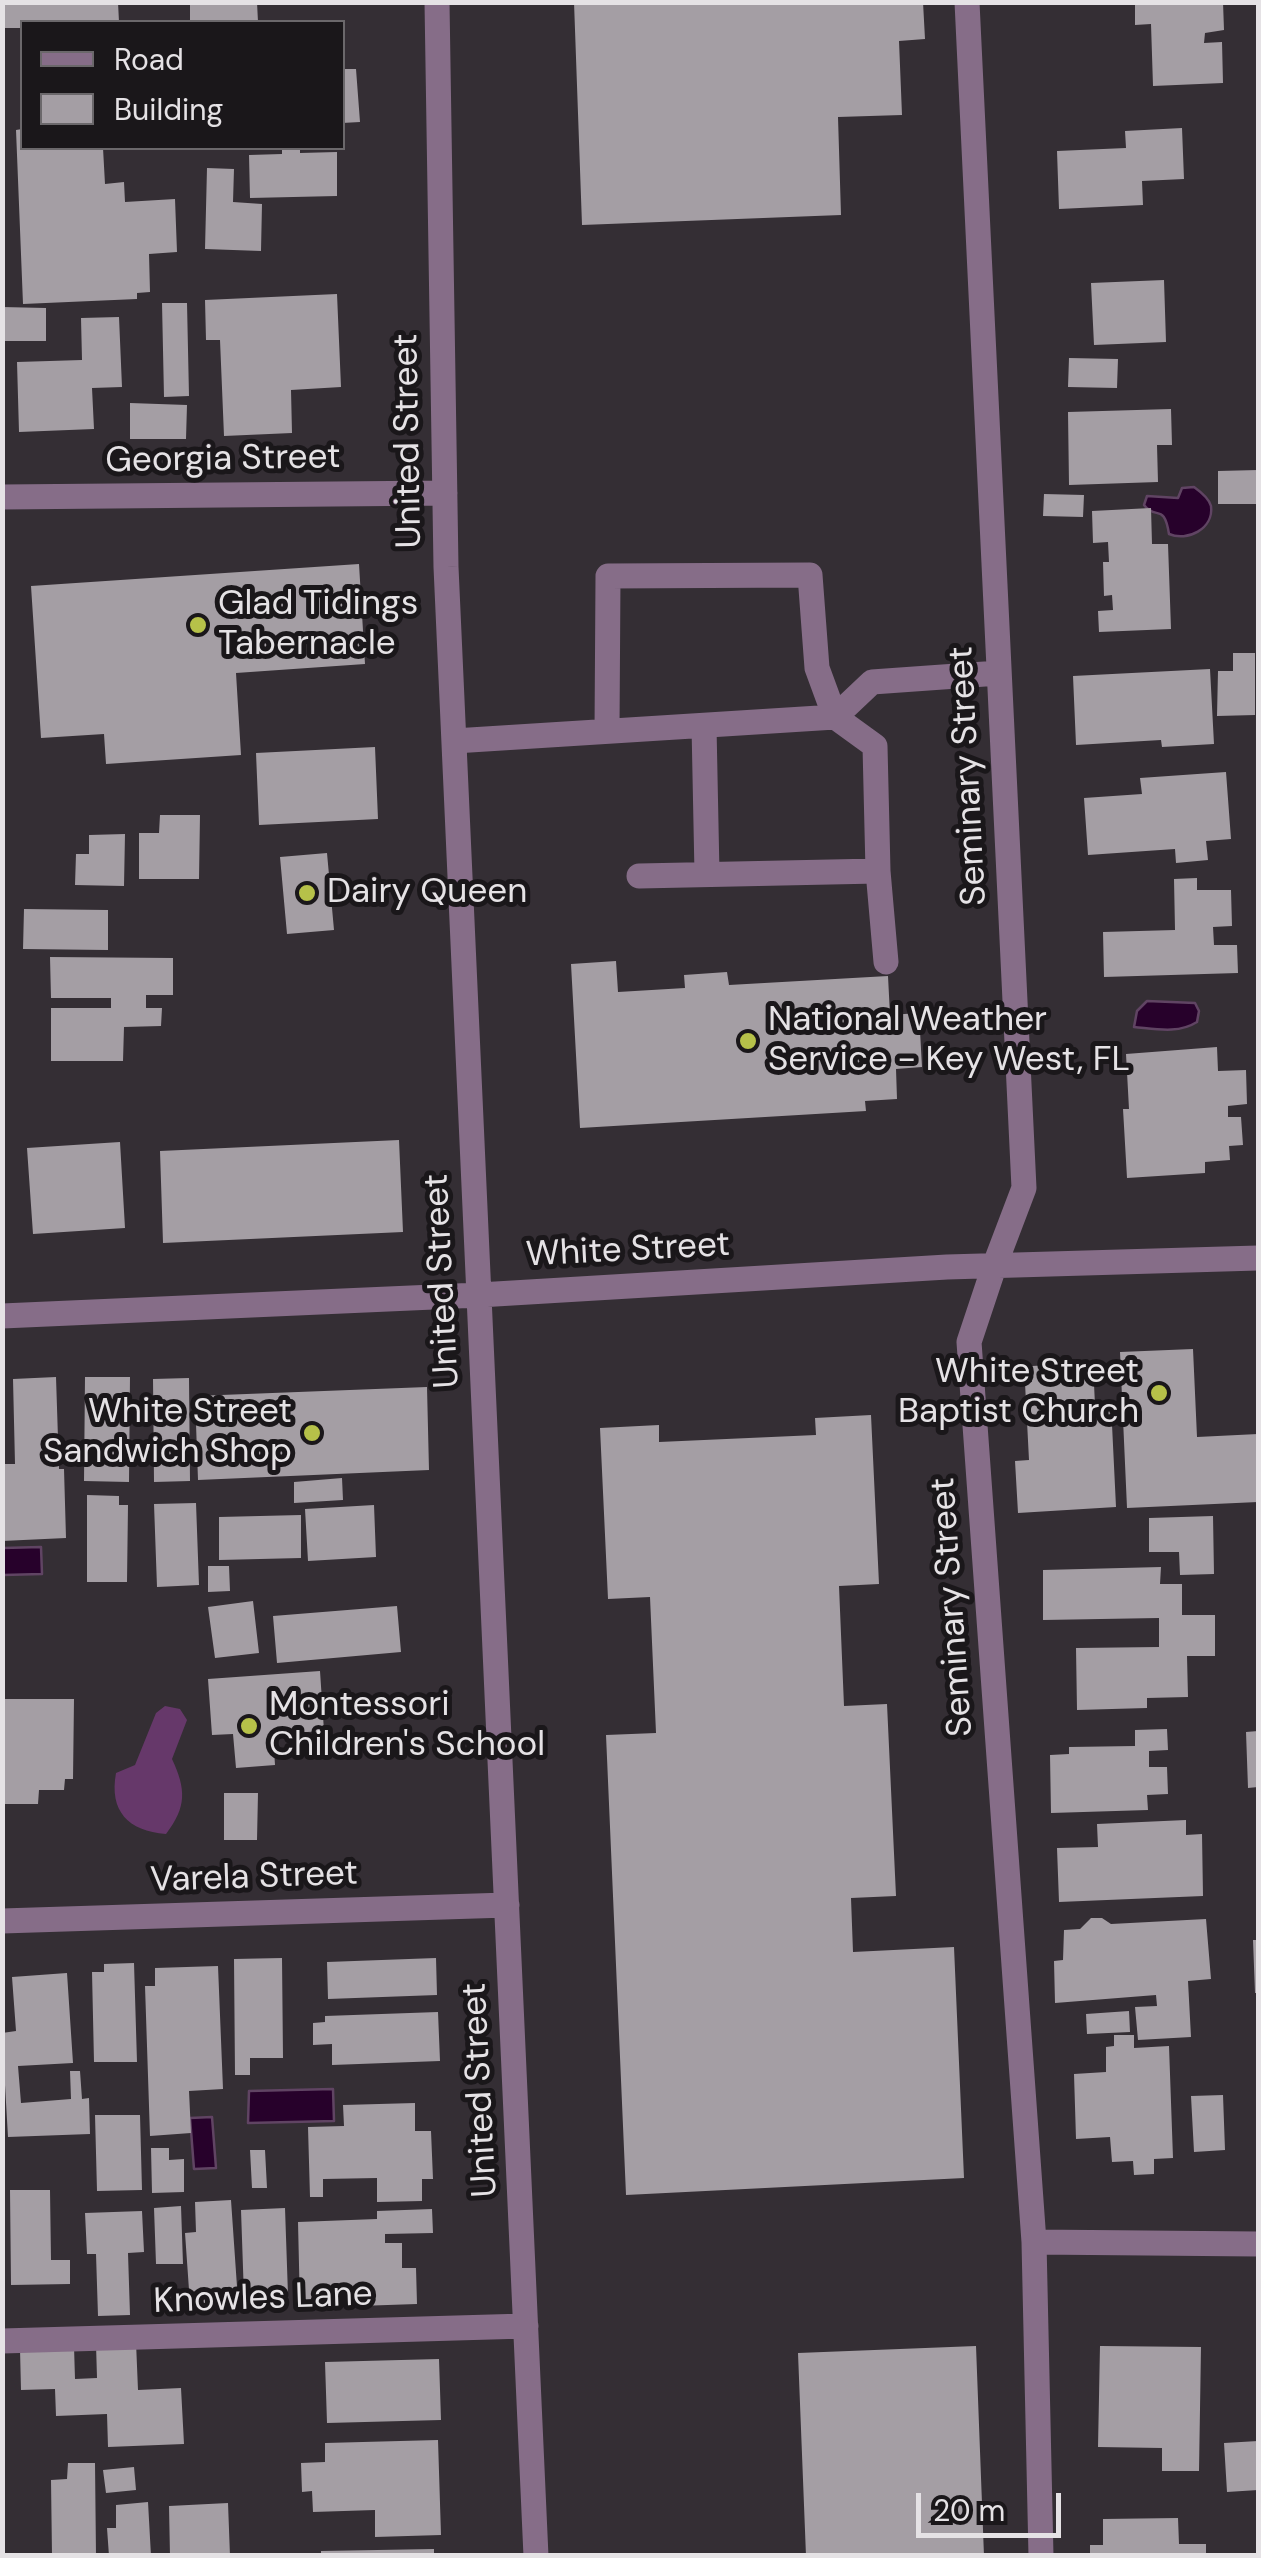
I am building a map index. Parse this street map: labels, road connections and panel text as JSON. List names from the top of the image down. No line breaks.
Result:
{"streets":{"street":["United Street","Georgia Street","Seminary Street","White Street","Varela Street","Knowles Lane"]},"crossings":[["United Street","Georgia Street"],["United Street","White Street"],["United Street","Varela Street"],["United Street","Knowles Lane"],["Seminary Street","White Street"]],"places":["Glad Tidings Tabernacle","Dairy Queen","National Weather Service - Key West, FL","White Street Baptist Church","White Street Sandwich Shop","Montessori Children's School"],"legend":["Road","Building"],"scale_bar":"20 m"}
